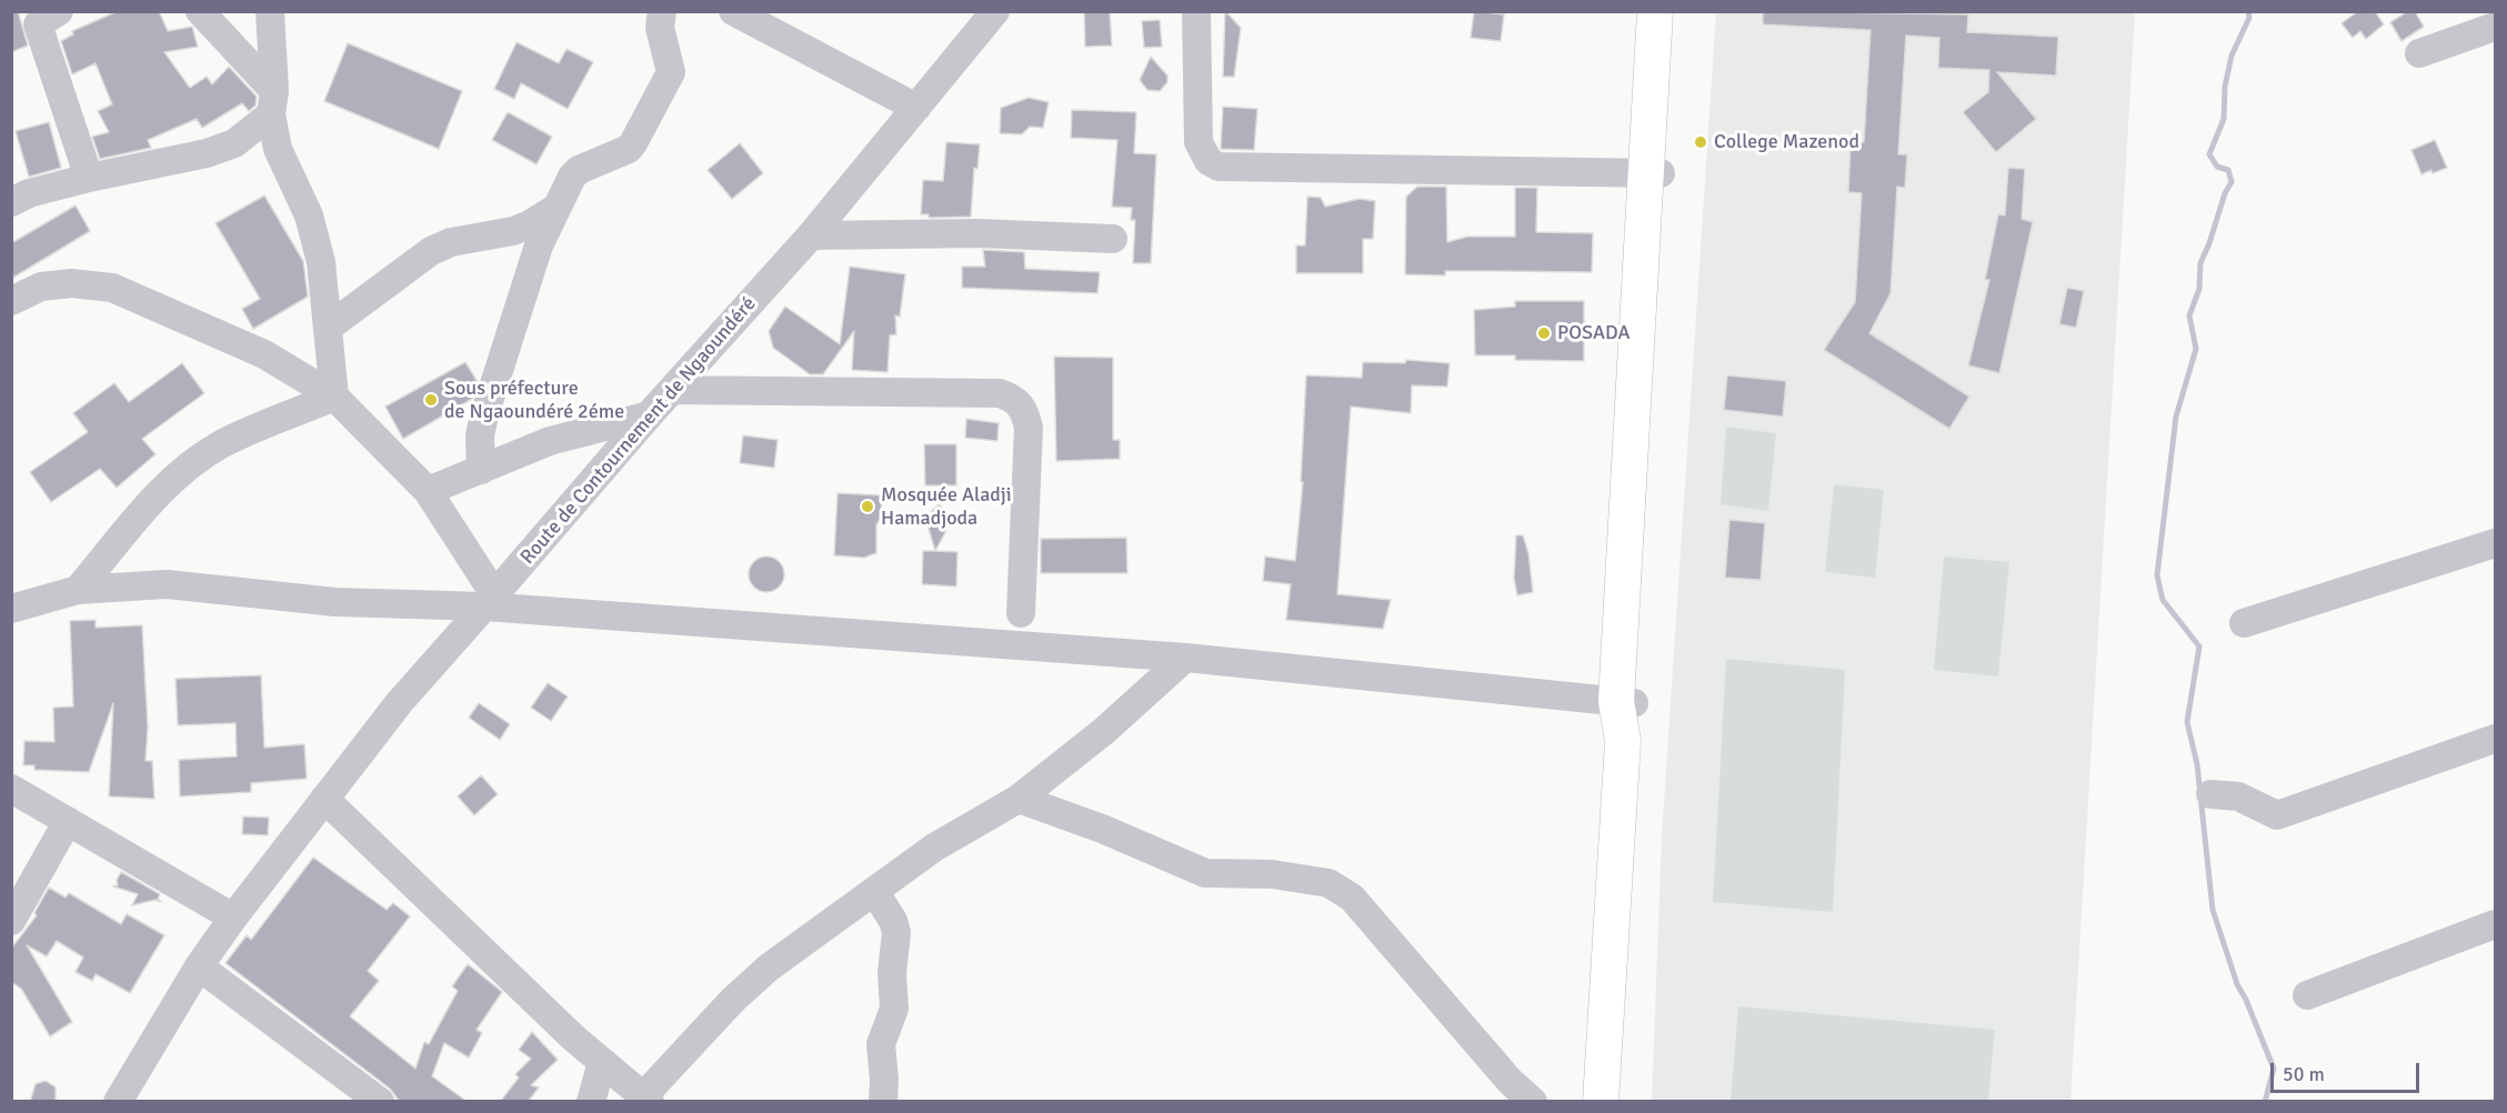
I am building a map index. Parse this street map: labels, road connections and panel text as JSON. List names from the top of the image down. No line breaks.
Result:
{"streets":{"street":["Route de Contournement de Ngaoundéré"]},"places":["College Mazenod","POSADA","Sous préfecture de Ngaoundéré 2éme","Mosquée Aladji Hamadjoda"],"scale_bar":"50 m"}
